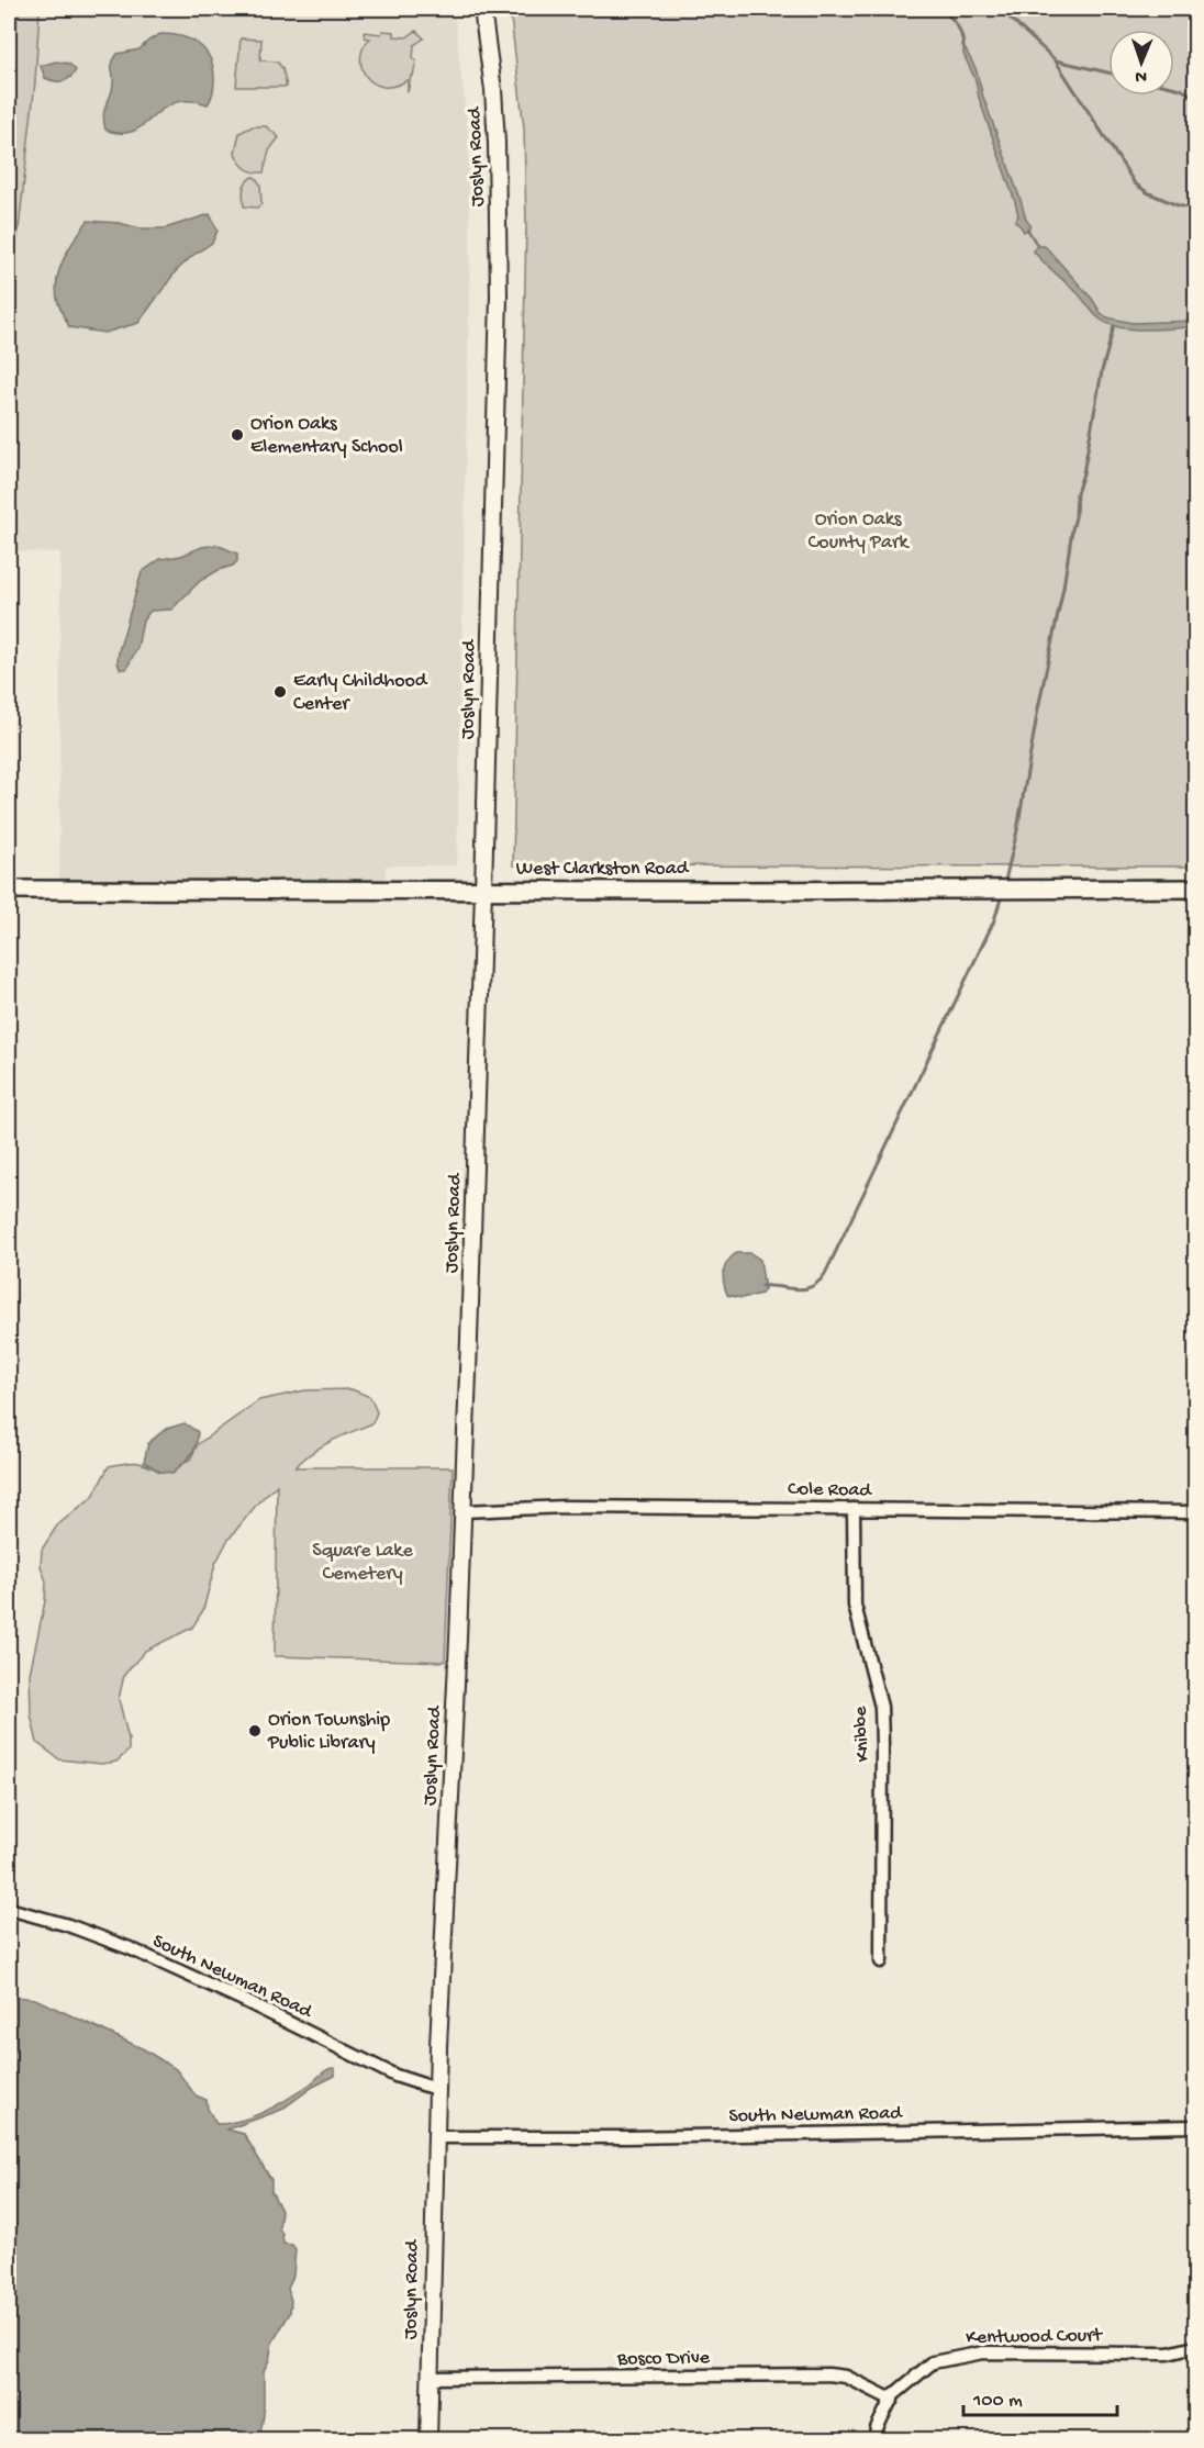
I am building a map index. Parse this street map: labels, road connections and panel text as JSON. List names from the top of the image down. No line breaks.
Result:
{"streets":{"main road":["West Clarkston Road"],"street":["Joslyn Road","Cole Road","Knibbe","South Newman Road","Kentwood Court","Bosco Drive"]},"crossings":[["Joslyn Road","West Clarkston Road"],["Joslyn Road","Cole Road"],["Joslyn Road","South Newman Road"],["Joslyn Road","Bosco Drive"],["Cole Road","Knibbe"],["Kentwood Court","Bosco Drive"]],"parks":["Orion Oaks County Park","Square Lake Cemetery"],"places":["Orion Oaks Elementary School","Early Childhood Center","Orion Township Public Library"],"scale_bar":"100 m","north":"bottom"}
